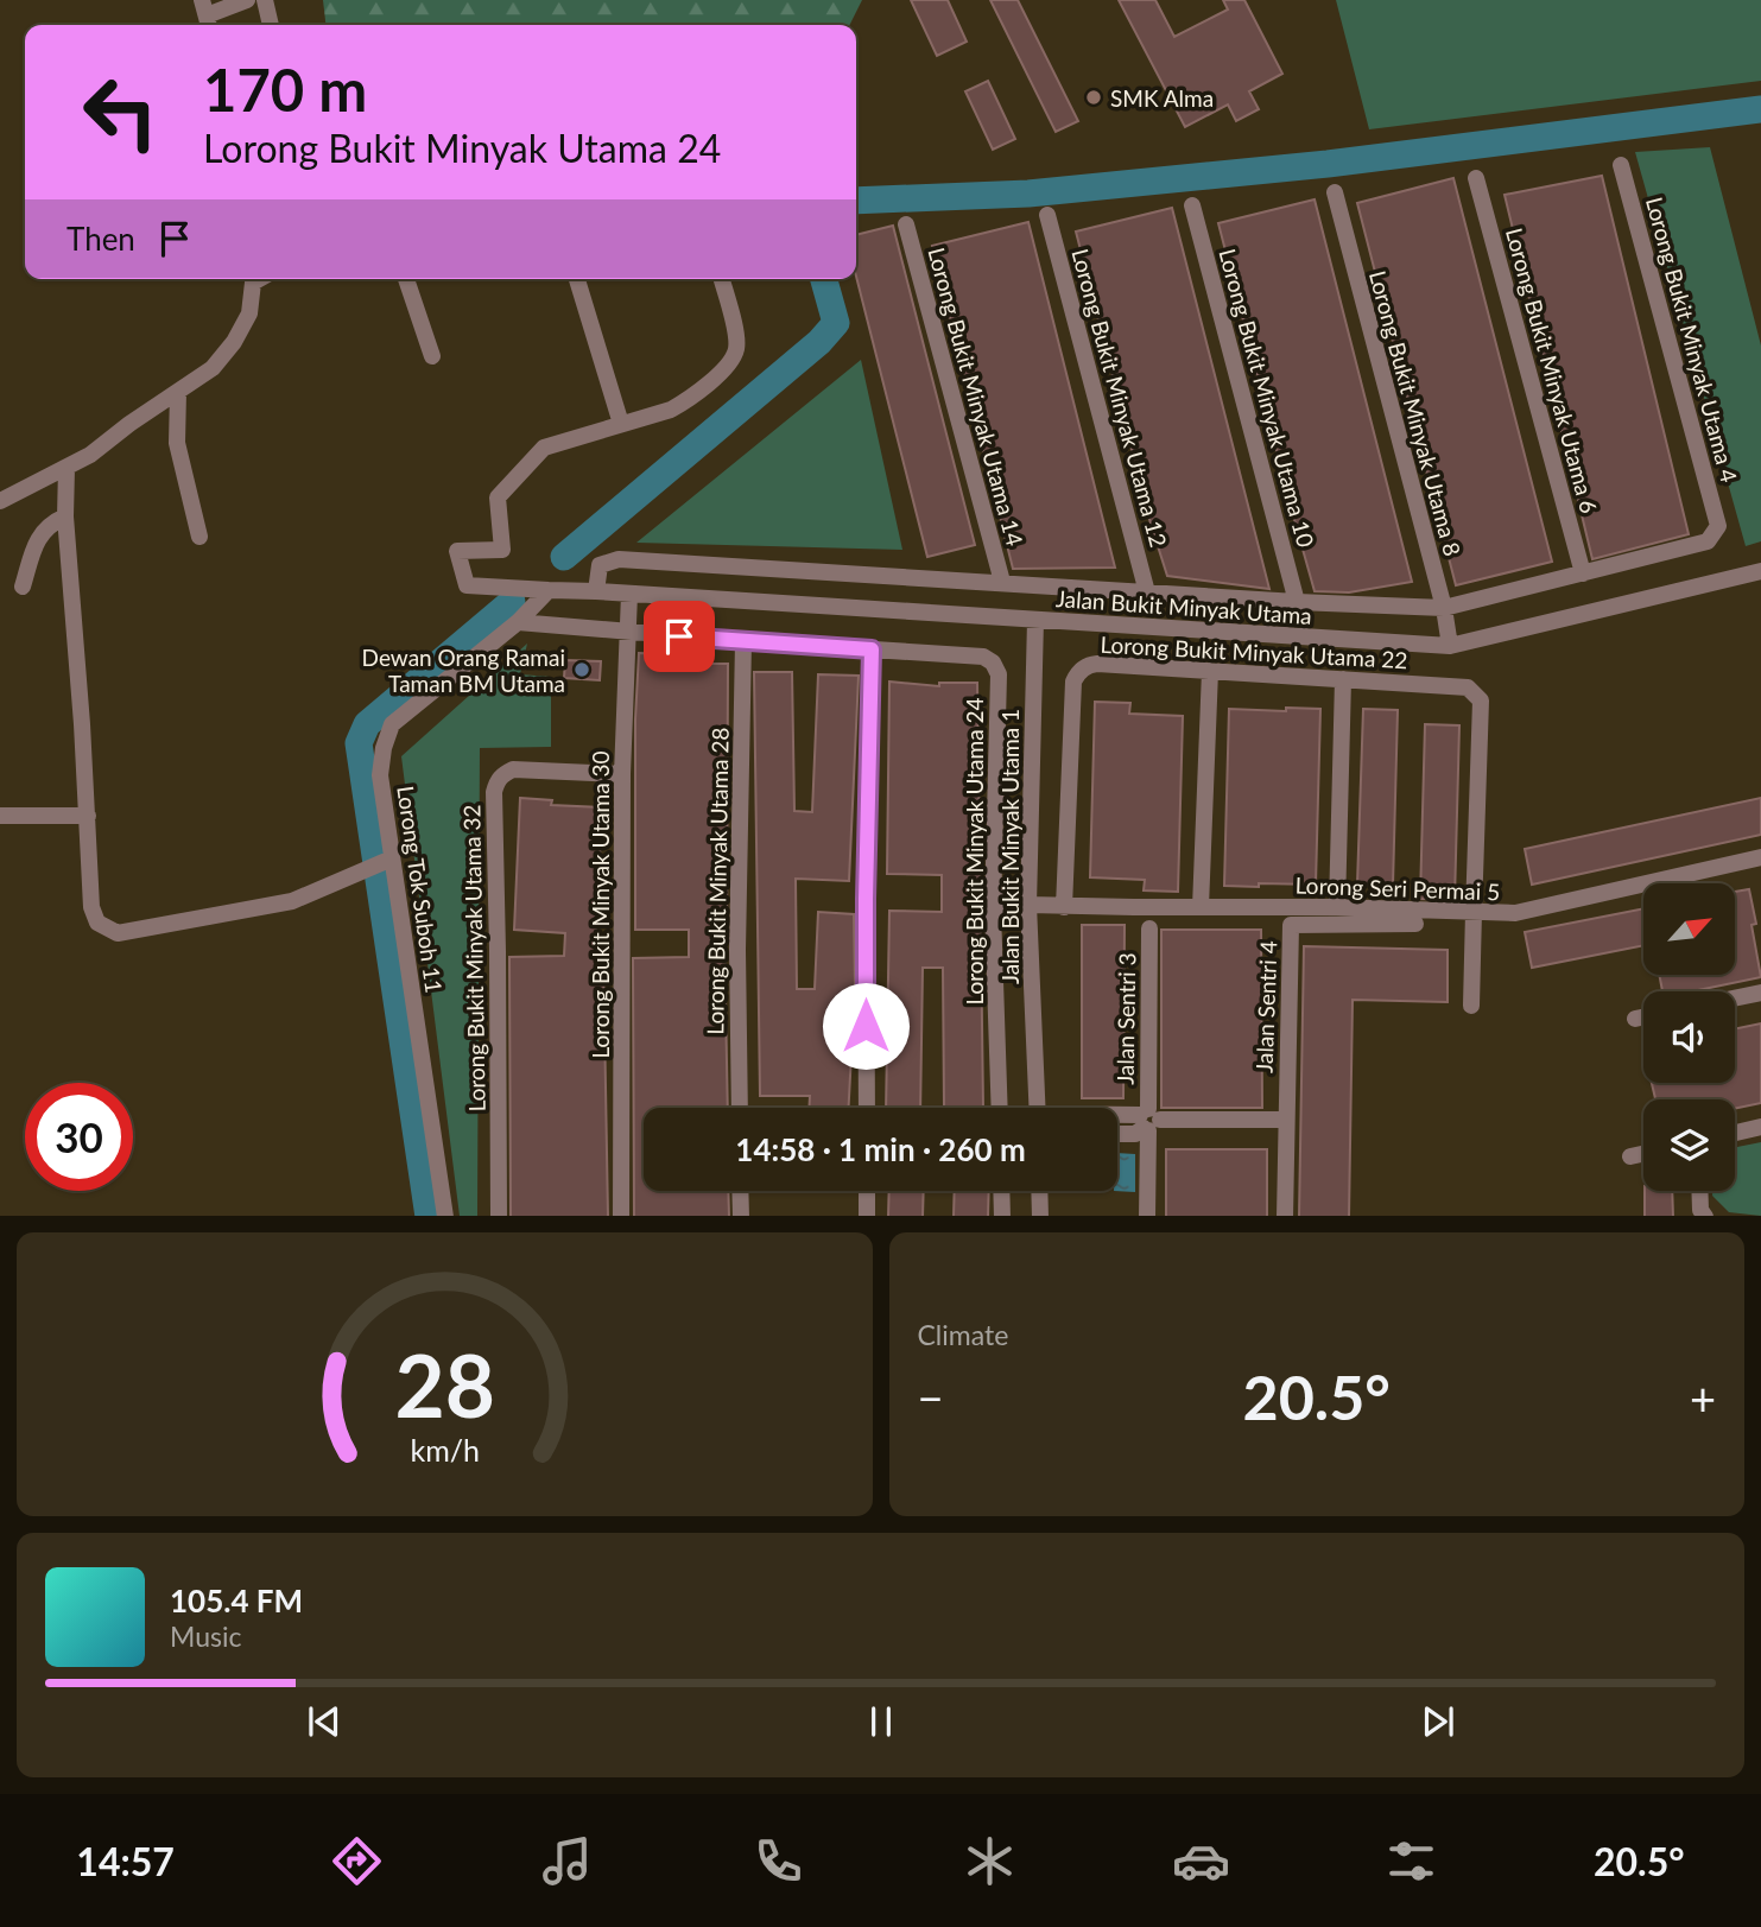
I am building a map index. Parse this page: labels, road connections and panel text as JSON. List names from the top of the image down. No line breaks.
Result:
{"streets":{"street":["Lorong Bukit Minyak Utama 4","Lorong Bukit Minyak Utama 6","Lorong Bukit Minyak Utama 14","Lorong Bukit Minyak Utama 12","Lorong Bukit Minyak Utama 10","Lorong Bukit Minyak Utama 8","Jalan Bukit Minyak Utama","Lorong Bukit Minyak Utama 22","Jalan Bukit Minyak Utama 1","Lorong Bukit Minyak Utama 24","Lorong Bukit Minyak Utama 28","Lorong Seri Permai 5","Lorong Tok Suboh 11","Lorong Bukit Minyak Utama 30","Lorong Bukit Minyak Utama 32","Jalan Sentri 4","Jalan Sentri 3"]},"crossings":[["Lorong Bukit Minyak Utama 4","Jalan Bukit Minyak Utama"],["Lorong Bukit Minyak Utama 6","Jalan Bukit Minyak Utama"],["Lorong Bukit Minyak Utama 14","Jalan Bukit Minyak Utama"],["Lorong Bukit Minyak Utama 12","Jalan Bukit Minyak Utama"],["Lorong Bukit Minyak Utama 10","Jalan Bukit Minyak Utama"],["Lorong Bukit Minyak Utama 8","Jalan Bukit Minyak Utama"],["Jalan Bukit Minyak Utama","Jalan Bukit Minyak Utama 1"],["Jalan Bukit Minyak Utama","Lorong Tok Suboh 11"],["Jalan Bukit Minyak Utama","Lorong Bukit Minyak Utama 30"],["Lorong Bukit Minyak Utama 22","Lorong Seri Permai 5"],["Jalan Bukit Minyak Utama 1","Lorong Seri Permai 5"],["Lorong Bukit Minyak Utama 24","Lorong Bukit Minyak Utama 28"],["Lorong Bukit Minyak Utama 24","Lorong Seri Permai 5"],["Lorong Bukit Minyak Utama 24","Lorong Tok Suboh 11"],["Lorong Bukit Minyak Utama 24","Lorong Bukit Minyak Utama 30"],["Lorong Bukit Minyak Utama 30","Lorong Bukit Minyak Utama 32"]],"places":["SMK Alma","Dewan Orang Ramai Taman BM Utama"],"north":"top right","page":{"turn":["170 m","Lorong Bukit Minyak Utama 24"],"then":"Then","limit":"30","trip":"14:58 · 1 min · 260 m","tile":"Climate","heat":["−","20.5°","+"],"song":["105.4 FM","Music"],"tabs":["14:57","20.5°"],"gauge":["28","km/h"]}}
